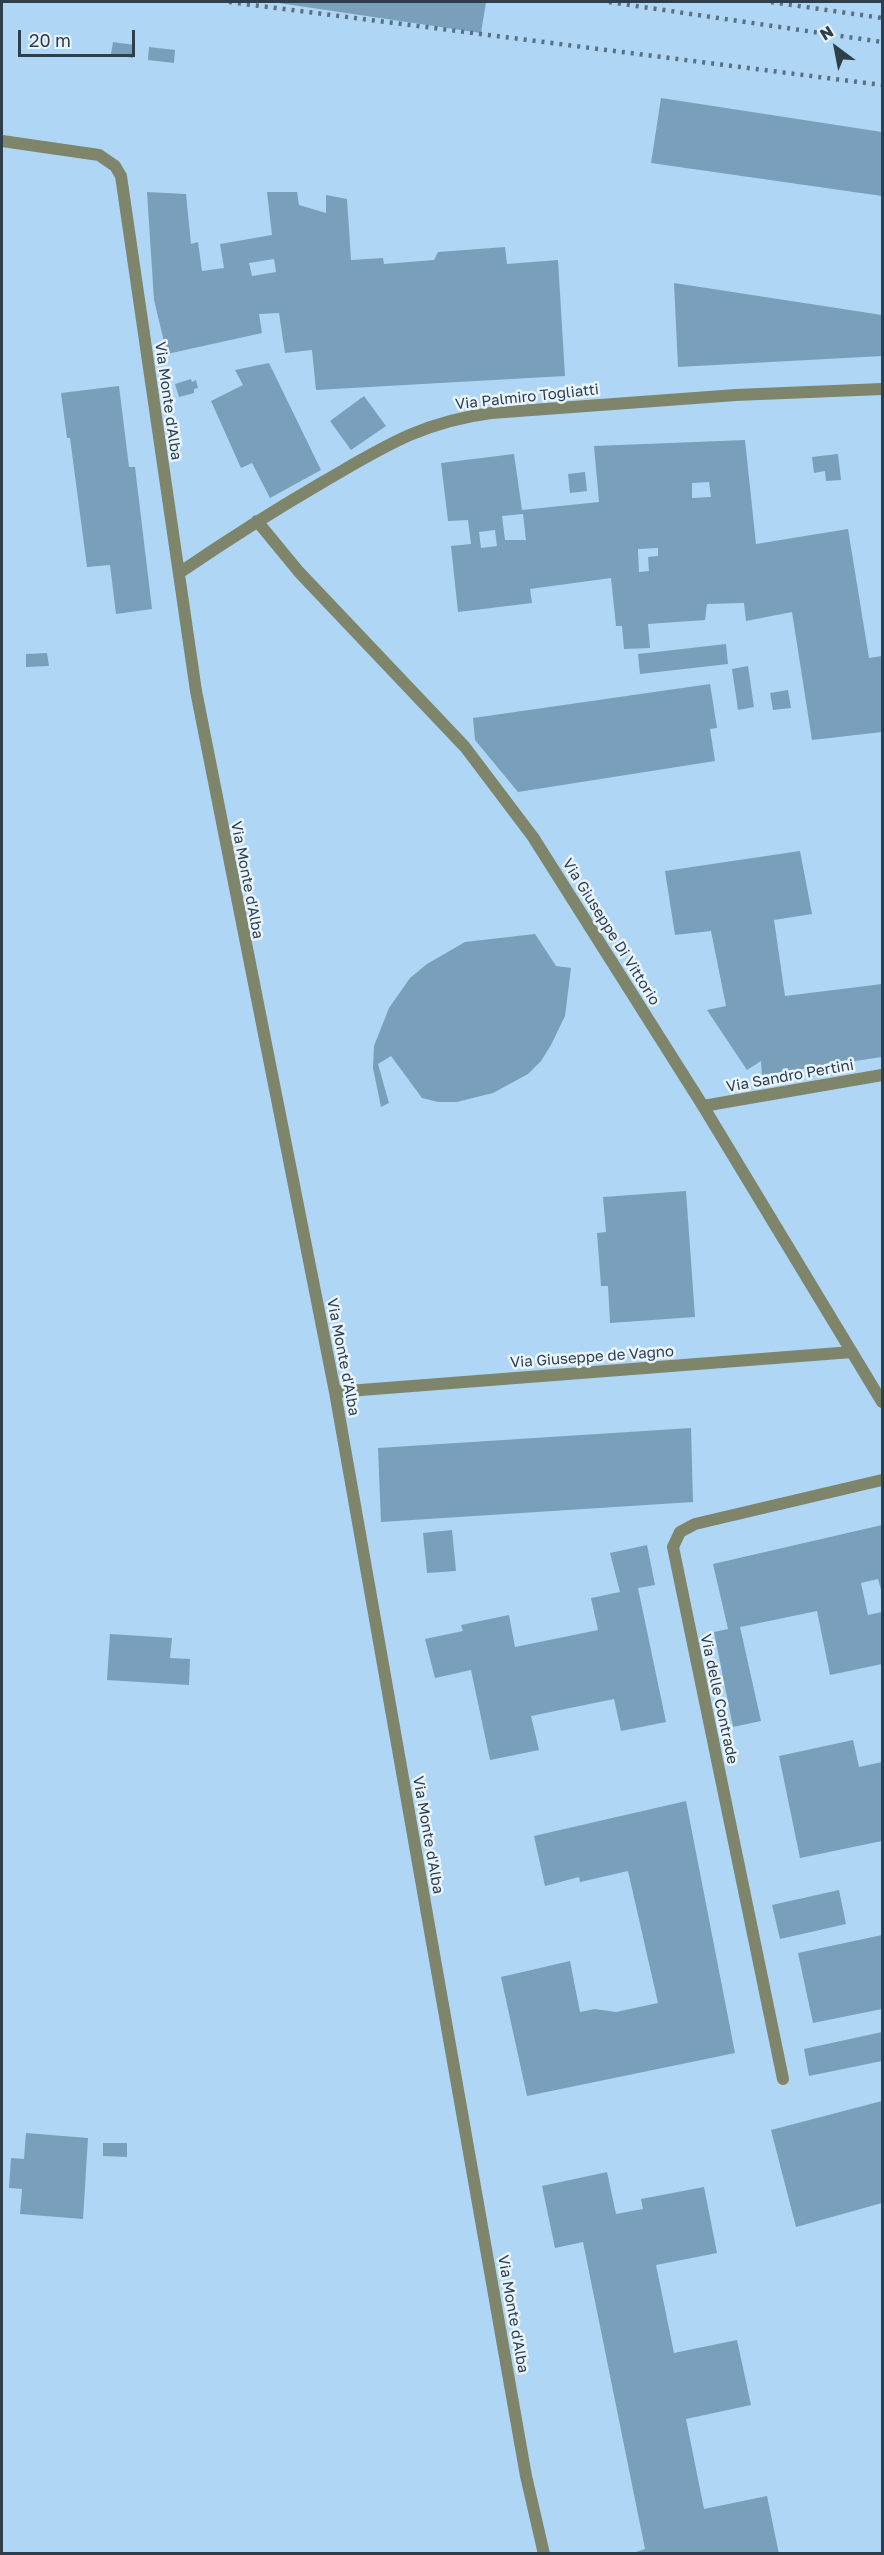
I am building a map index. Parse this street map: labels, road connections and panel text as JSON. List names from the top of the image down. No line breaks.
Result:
{"streets":{"street":["Via Palmiro Togliatti","Via Monte d'Alba","Via Giuseppe Di Vittorio","Via Sandro Pertini","Via Giuseppe de Vagno","Via delle Contrade"]},"crossings":[["Via Palmiro Togliatti","Via Monte d'Alba"],["Via Palmiro Togliatti","Via Giuseppe Di Vittorio"],["Via Monte d'Alba","Via Giuseppe de Vagno"],["Via Giuseppe Di Vittorio","Via Sandro Pertini"],["Via Giuseppe Di Vittorio","Via Giuseppe de Vagno"]],"scale_bar":"20 m","north":"top left"}
